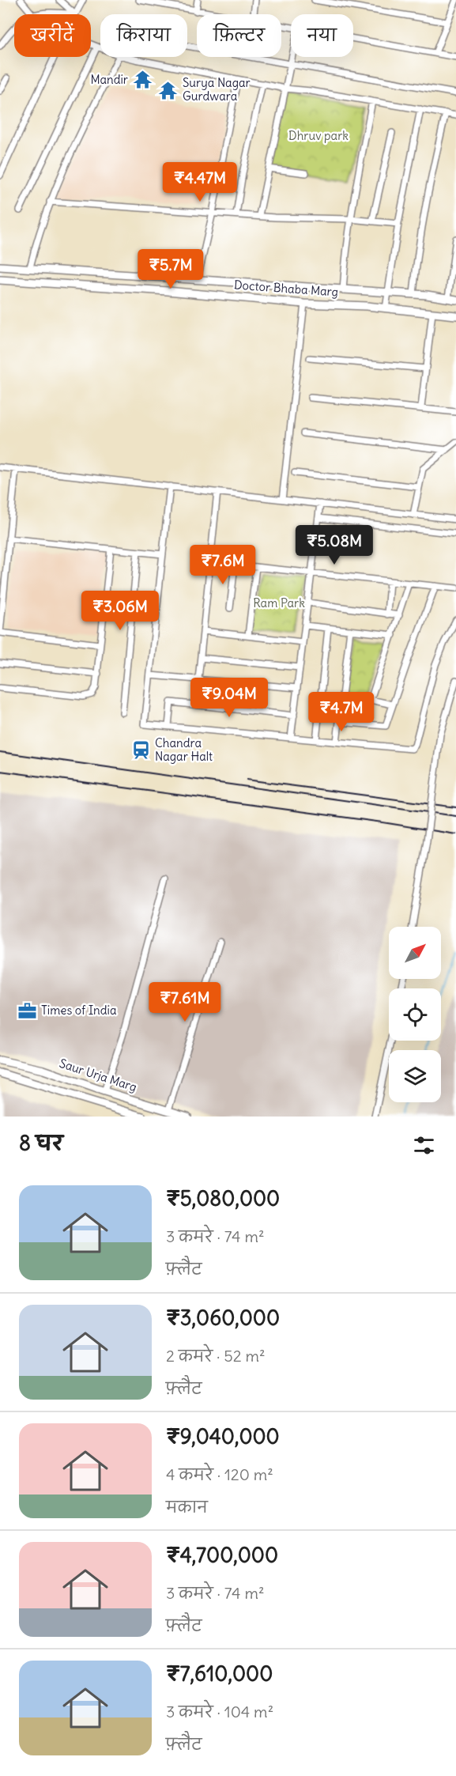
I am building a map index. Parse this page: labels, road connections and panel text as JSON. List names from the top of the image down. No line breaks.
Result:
{"streets":{"street":["Doctor Bhaba Marg","Saur Urja Marg"]},"parks":["Dhruv park","Ram Park"],"places":{"temple":["Mandir","Surya Nagar Gurdwara"],"station":["Chandra Nagar Halt"],"office":["Times of India"]},"north":"top right","page":{"chip":["खरीदें","किराया","फ़िल्टर","नया"],"price":["₹4.47M","₹5.7M","₹5.08M","₹7.6M","₹3.06M","₹9.04M","₹4.7M","₹7.61M"],"heading":"8 घर","list":[{"name":"₹5,080,000","note":"3 कमरे · 74 m² · फ़्लैट"},{"name":"₹3,060,000","note":"2 कमरे · 52 m² · फ़्लैट"},{"name":"₹9,040,000","note":"4 कमरे · 120 m² · मकान"},{"name":"₹4,700,000","note":"3 कमरे · 74 m² · फ़्लैट"},{"name":"₹7,610,000","note":"3 कमरे · 104 m² · फ़्लैट"}]}}
